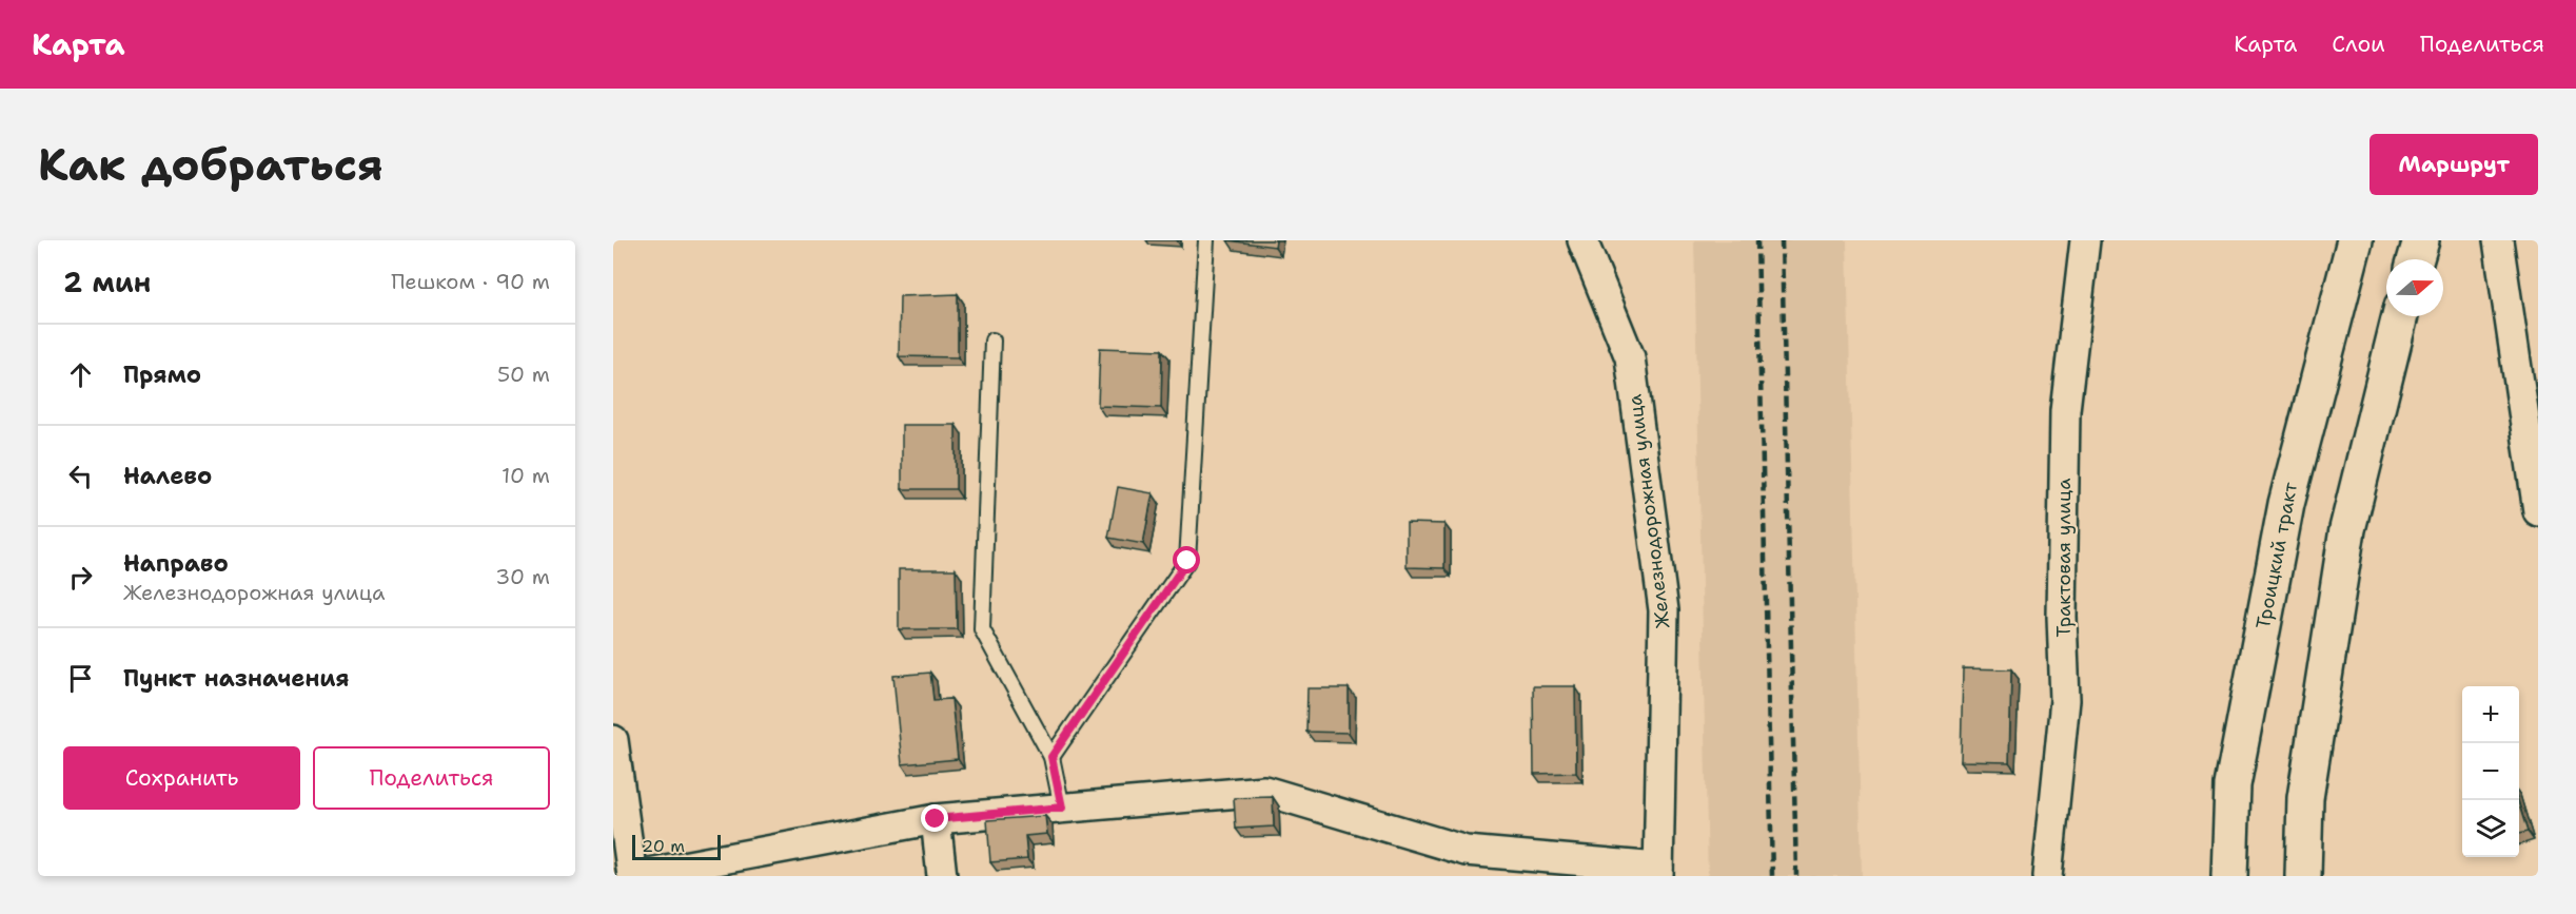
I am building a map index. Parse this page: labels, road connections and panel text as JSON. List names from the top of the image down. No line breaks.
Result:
{"streets":{"main road":["Троицкий тракт"],"street":["Железнодорожная улица","Трактовая улица"]},"scale_bar":"20 m","north":"right","page":{"header":"Карта","nav":["Карта","Слои","Поделиться"],"buttons":["Маршрут",["Сохранить","Поделиться"]],"title":"Как добраться","heading":["2 мин","Пешком · 90 m"],"list":[["Прямо","50 m"],["Налево","10 m"],["Направо","Железнодорожная улица","30 m"],"Пункт назначения"],"map_buttons":["+","−"],"scale":"20 m"}}
